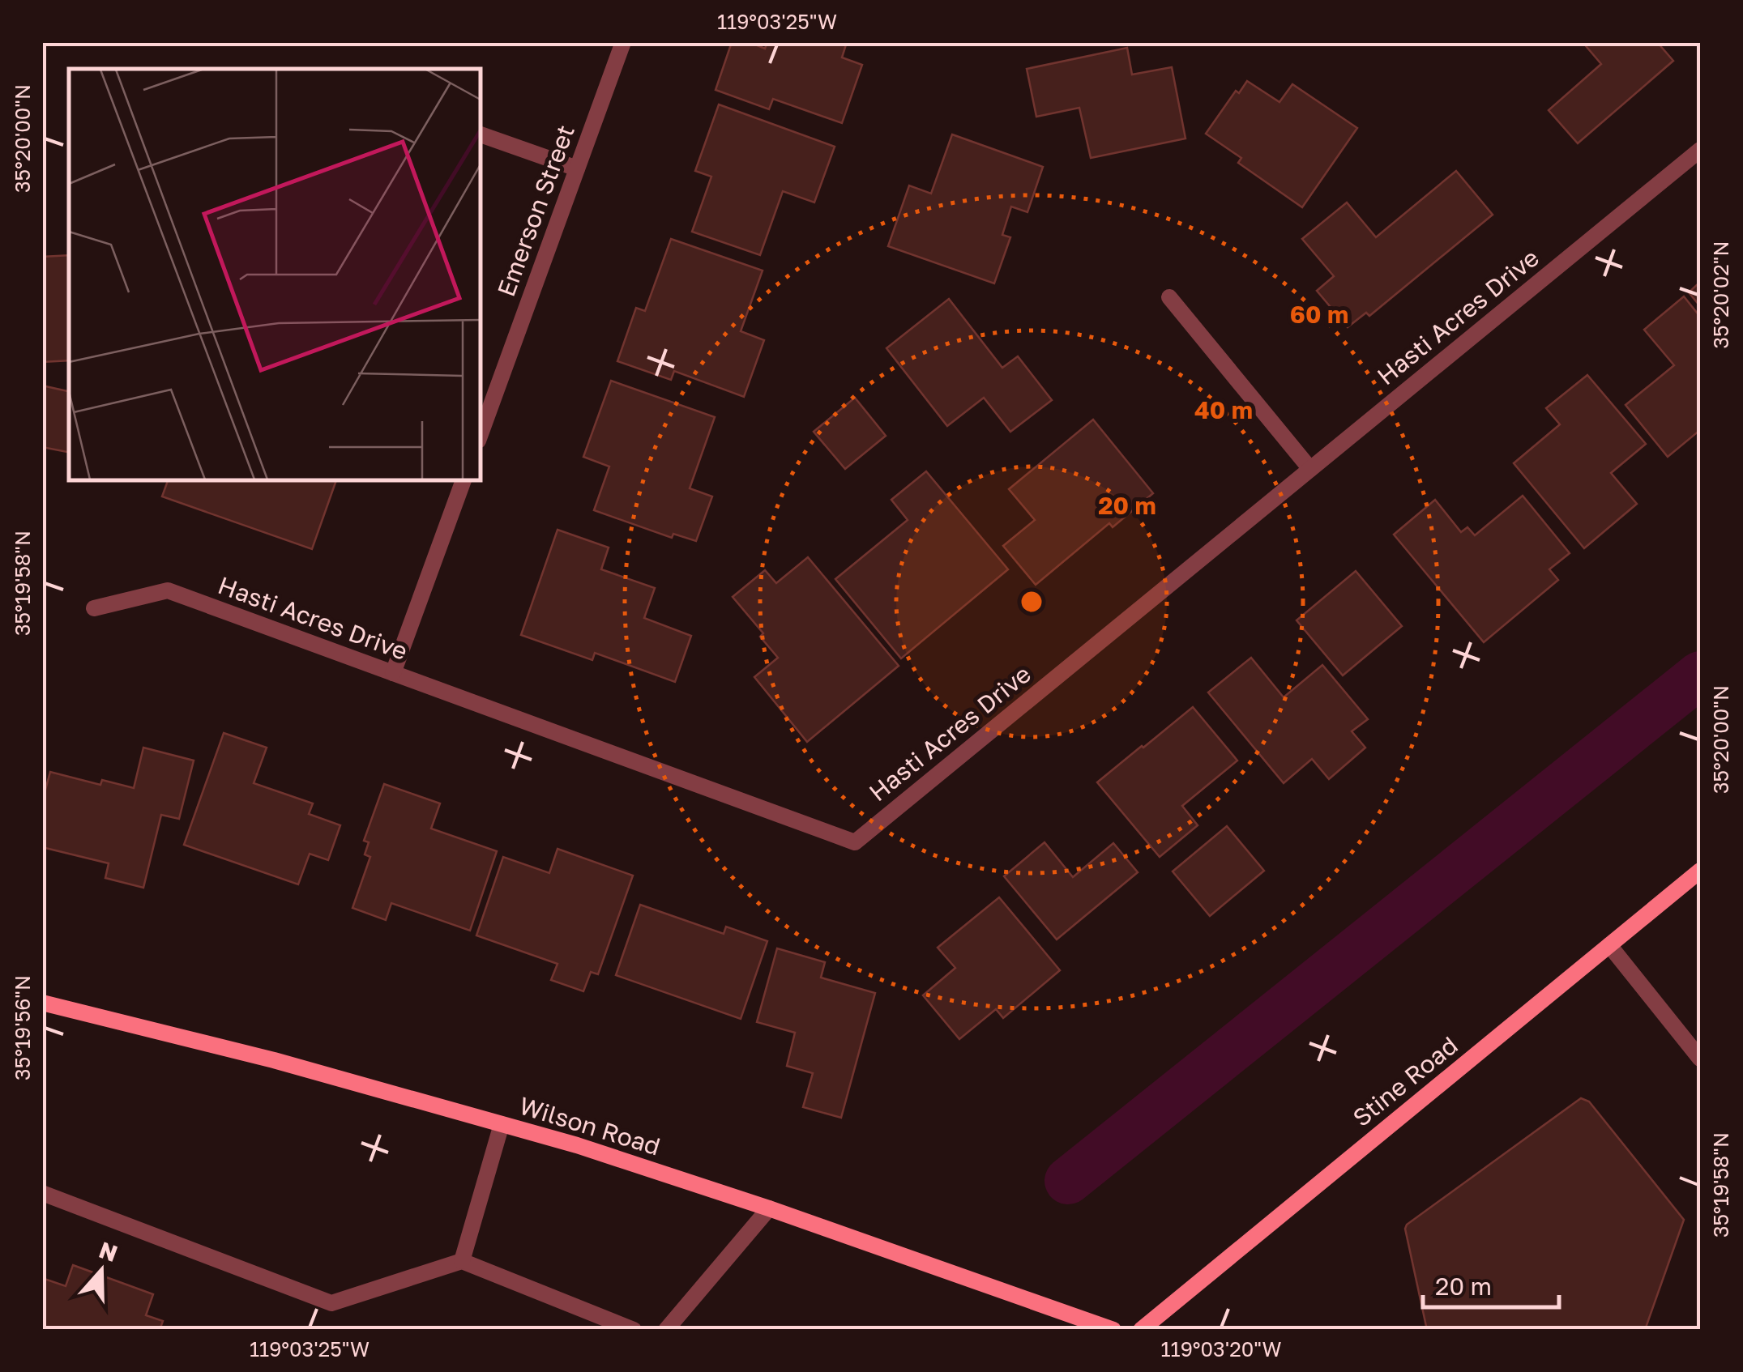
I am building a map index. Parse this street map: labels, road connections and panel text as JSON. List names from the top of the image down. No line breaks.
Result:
{"streets":{"street":["Emerson Street","Hasti Acres Drive","Stine Road","Wilson Road"]},"scale_bar":"20 m","north":"top","coordinates":["119°03'25\"W","35°20'00\"N","35°20'02\"N","35°19'58\"N","35°19'56\"N","119°03'20\"W"],"rings":["60 m","40 m","20 m"]}
